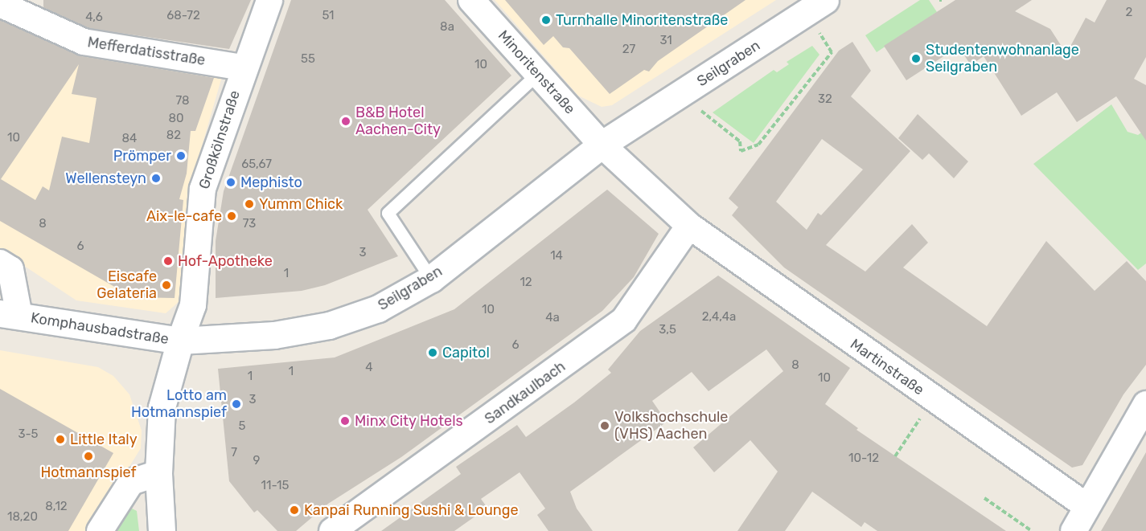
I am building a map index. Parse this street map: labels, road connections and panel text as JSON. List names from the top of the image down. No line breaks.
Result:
{"streets":{"street":["Mefferdatisstraße","Seilgraben","Minoritenstraße","Großkölnstraße","Komphausbadstraße","Martinstraße","Sandkaulbach"]},"crossings":[["Mefferdatisstraße","Großkölnstraße"],["Seilgraben","Minoritenstraße"],["Seilgraben","Großkölnstraße"],["Seilgraben","Komphausbadstraße"],["Großkölnstraße","Komphausbadstraße"],["Martinstraße","Sandkaulbach"]],"places":["Turnhalle Minoritenstraße","Studentenwohnanlage Seilgraben","B&B Hotel Aachen-City","Prömper","Wellensteyn","Mephisto","Yumm Chick","Aix-le-cafe","Hof-Apotheke","Eiscafe Gelateria","Capitol","Lotto am Hotmannspief","Minx City Hotels","Volkshochschule (VHS) Aachen","Little Italy","Hotmannspief","Kanpai Running Sushi & Lounge"],"house_numbers":["2","68-72","51","4,6","8a","31","27","55","10","32","78","80","82","10","84","65,67","8","73","6","3","14","1","12","10","2,4,4a","4a","3,5","6","8","4","1","1","10","3","5","3-5","7","10-12","9","11-15","8,12","18,20"]}
